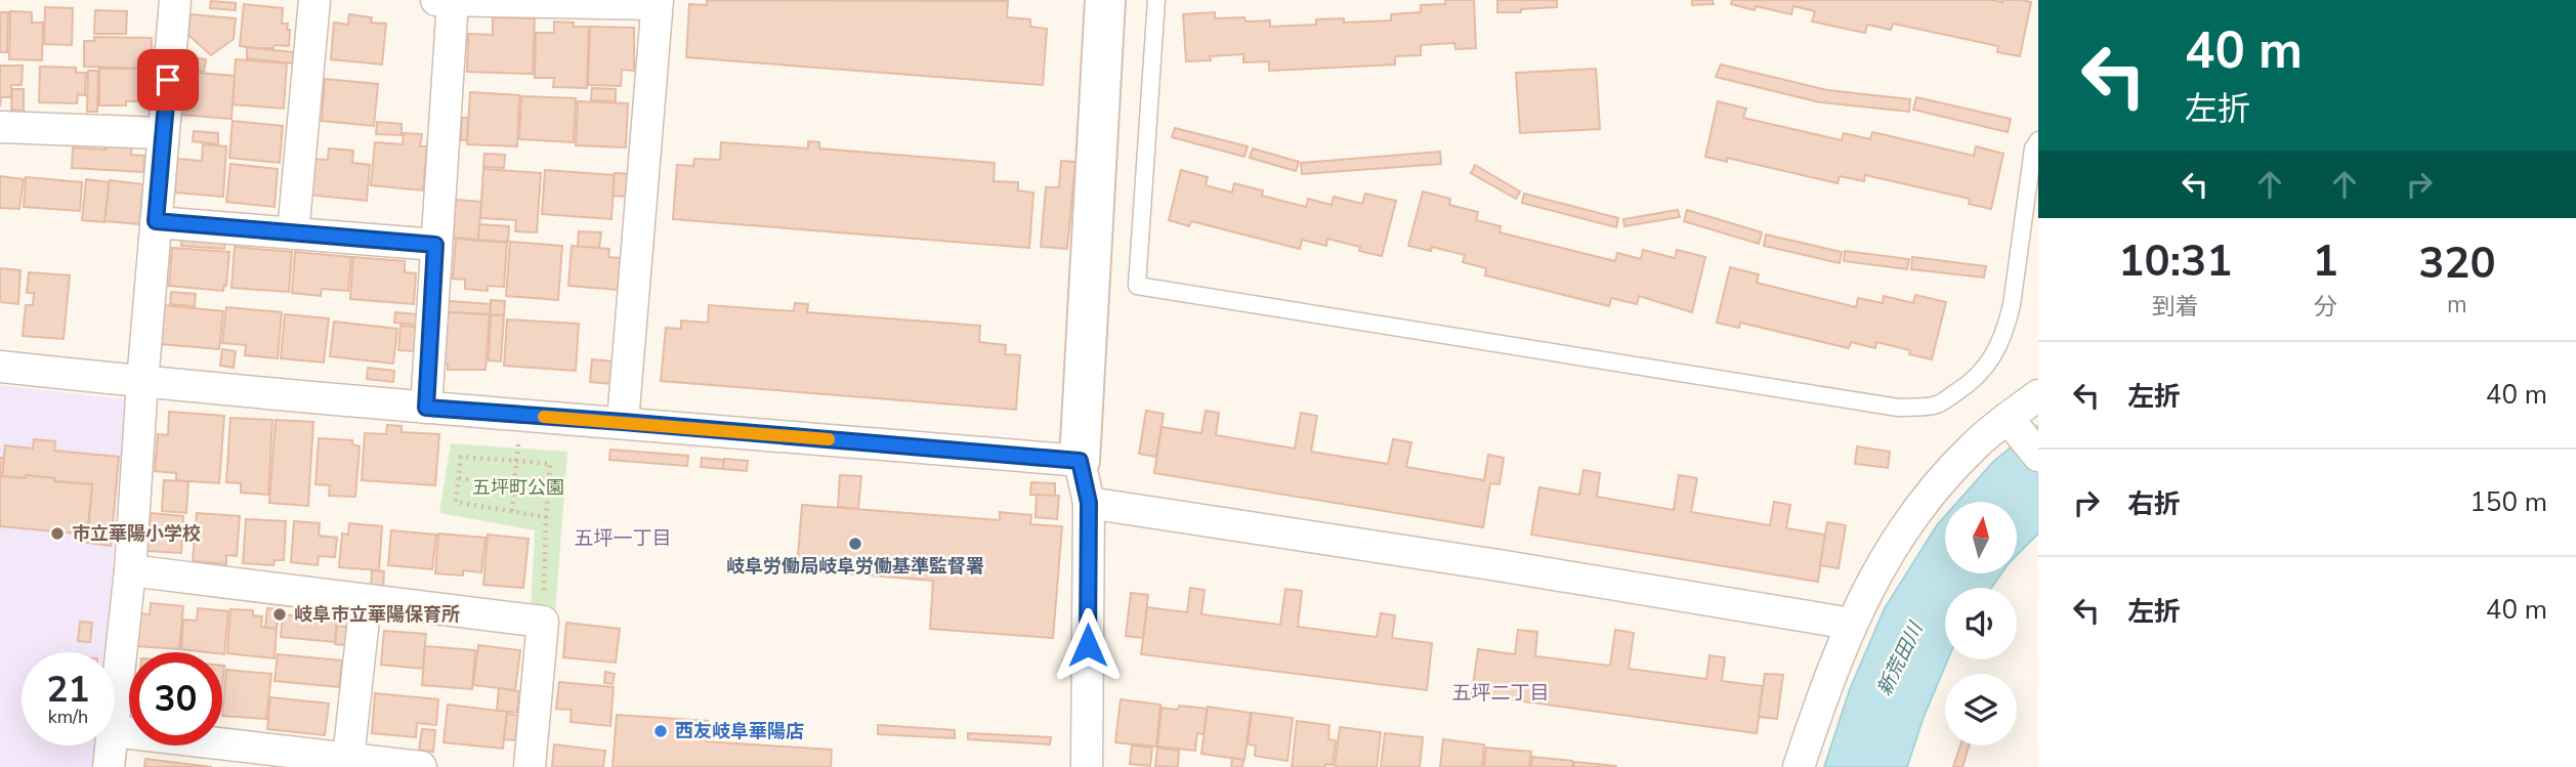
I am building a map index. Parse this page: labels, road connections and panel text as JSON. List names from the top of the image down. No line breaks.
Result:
{"districts":["五坪一丁目","五坪二丁目"],"water":["新荒田川"],"parks":["五坪町公園"],"places":["市立華陽小学校","岐阜労働局岐阜労働基準監督署","岐阜市立華陽保育所","西友岐阜華陽店"],"north":"top","page":{"turn":["40 m","左折"],"eta":["10:31","到着","1","分","320","m"],"list":[{"name":"左折","value":"40 m"},{"name":"右折","value":"150 m"},{"name":"左折","value":"40 m"}],"speed":"21 km/h","limit":"30"}}
